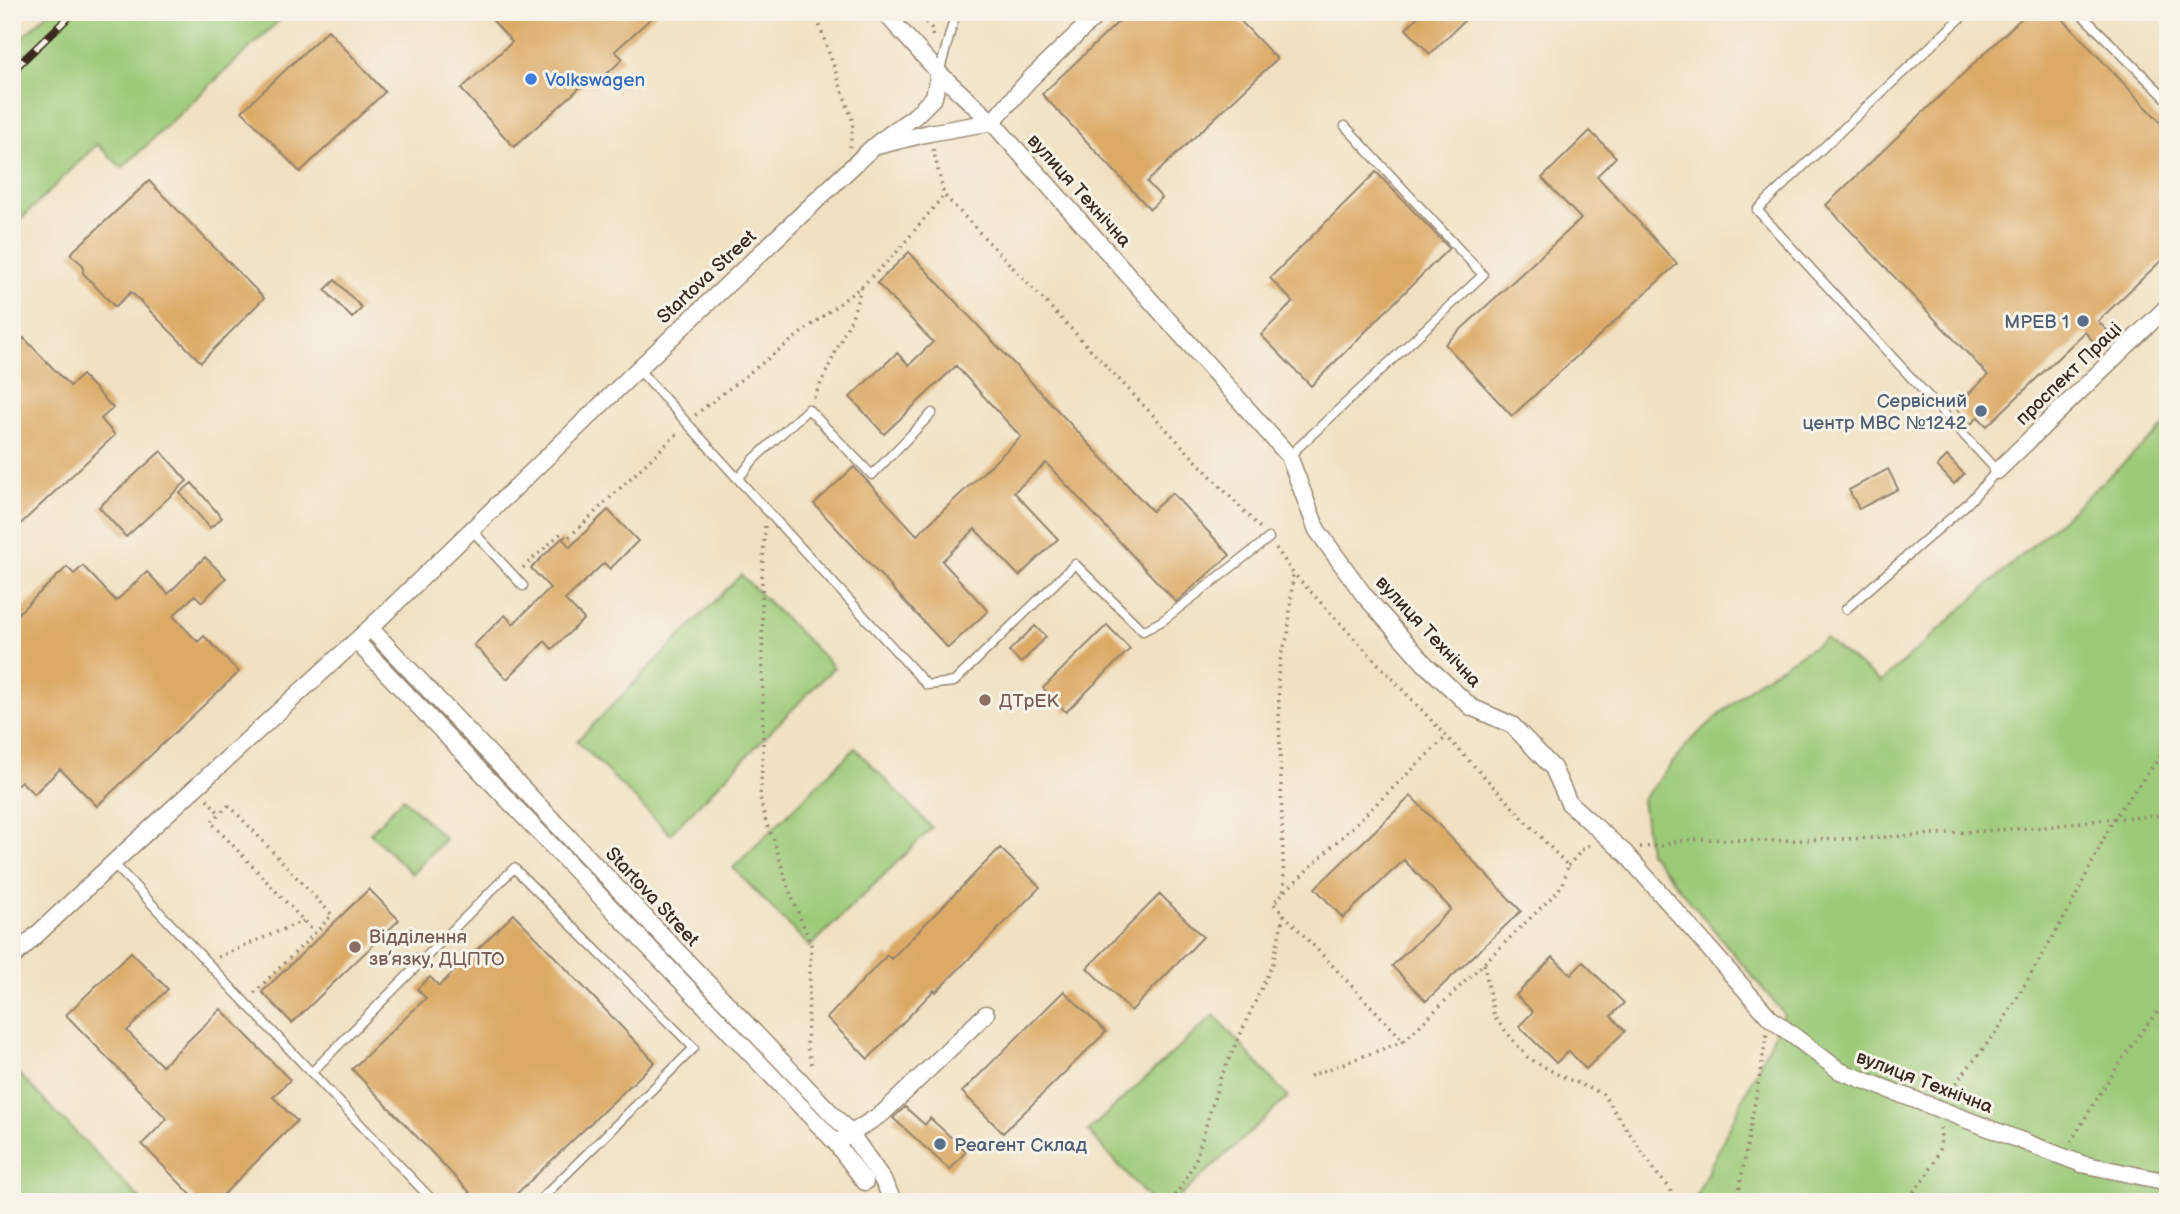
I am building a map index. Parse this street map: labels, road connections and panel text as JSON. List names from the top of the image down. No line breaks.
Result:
{"streets":{"street":["вулиця Технічна","Startova Street","проспект Праці"]},"crossings":[["вулиця Технічна","Startova Street"]],"places":["Volkswagen","МРЕВ 1","Сервісний центр МВС №1242","ДТрЕК","Відділення зв’язку, ДЦПТО","Реагент Склад"]}
